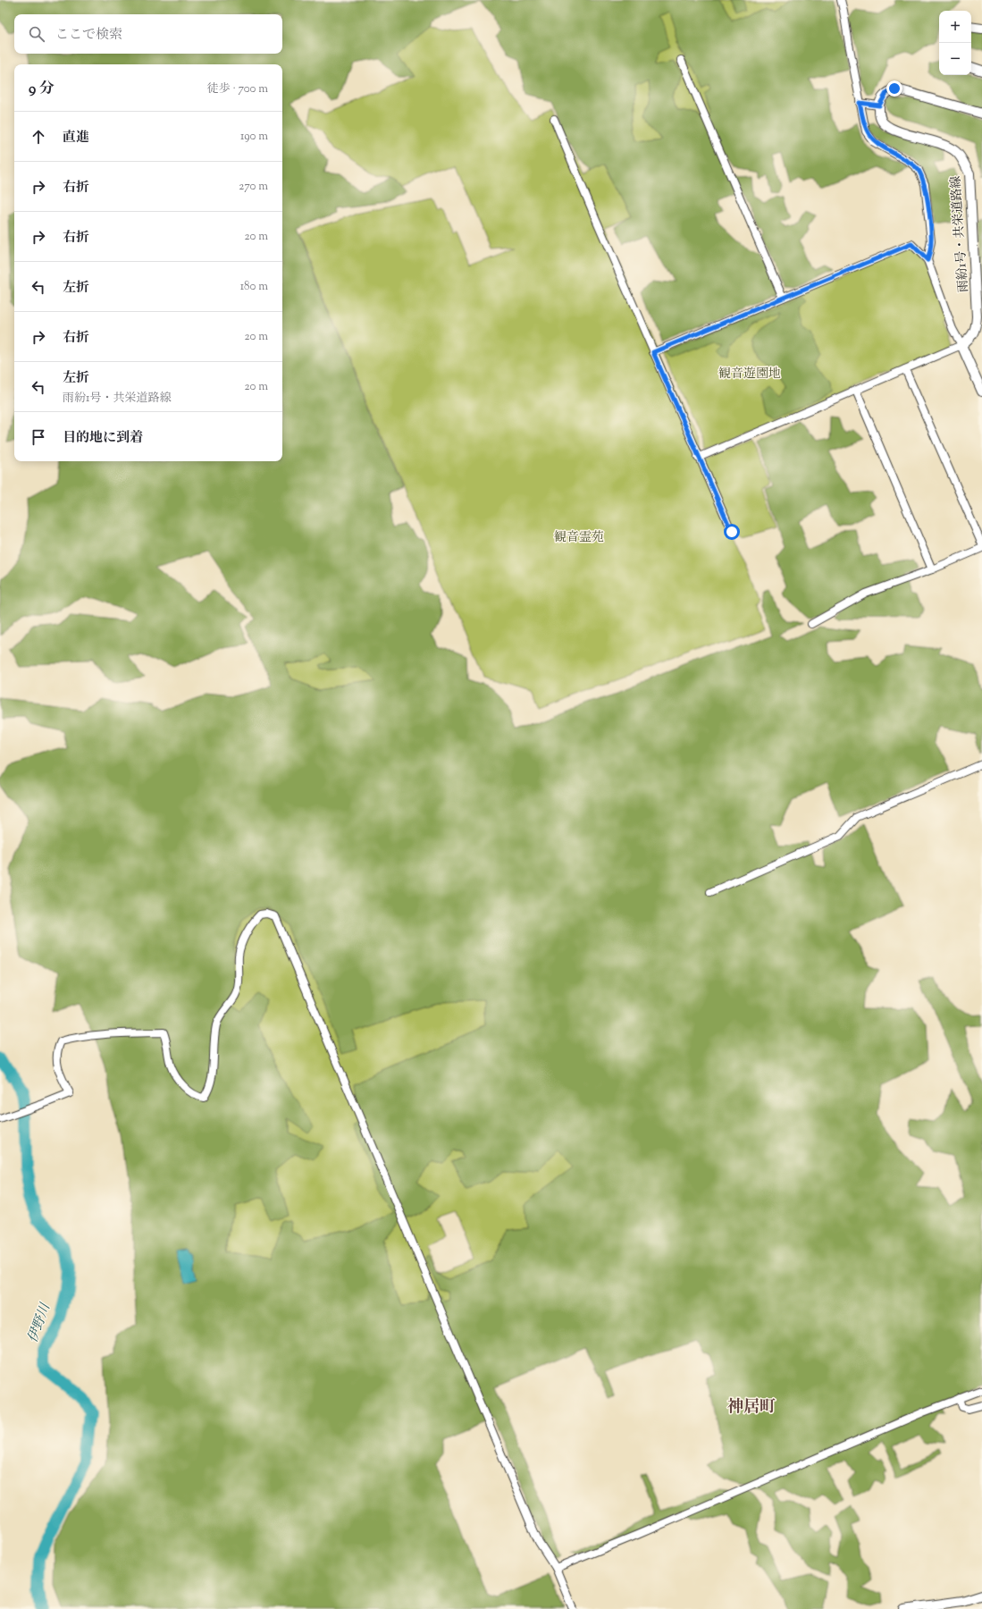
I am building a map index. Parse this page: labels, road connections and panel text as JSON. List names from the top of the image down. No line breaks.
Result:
{"streets":{"street":["雨紛1号・共栄道路線"]},"districts":["神居町"],"water":["伊野川"],"parks":["観音遊園地","観音霊苑"],"page":{"map_buttons":["+","−"],"search":"ここで検索","heading":["9 分","徒歩 · 700 m"],"list":[["直進","190 m"],["右折","270 m"],["右折","20 m"],["左折","180 m"],["右折","20 m"],["左折","雨紛1号・共栄道路線","20 m"],"目的地に到着"]}}
